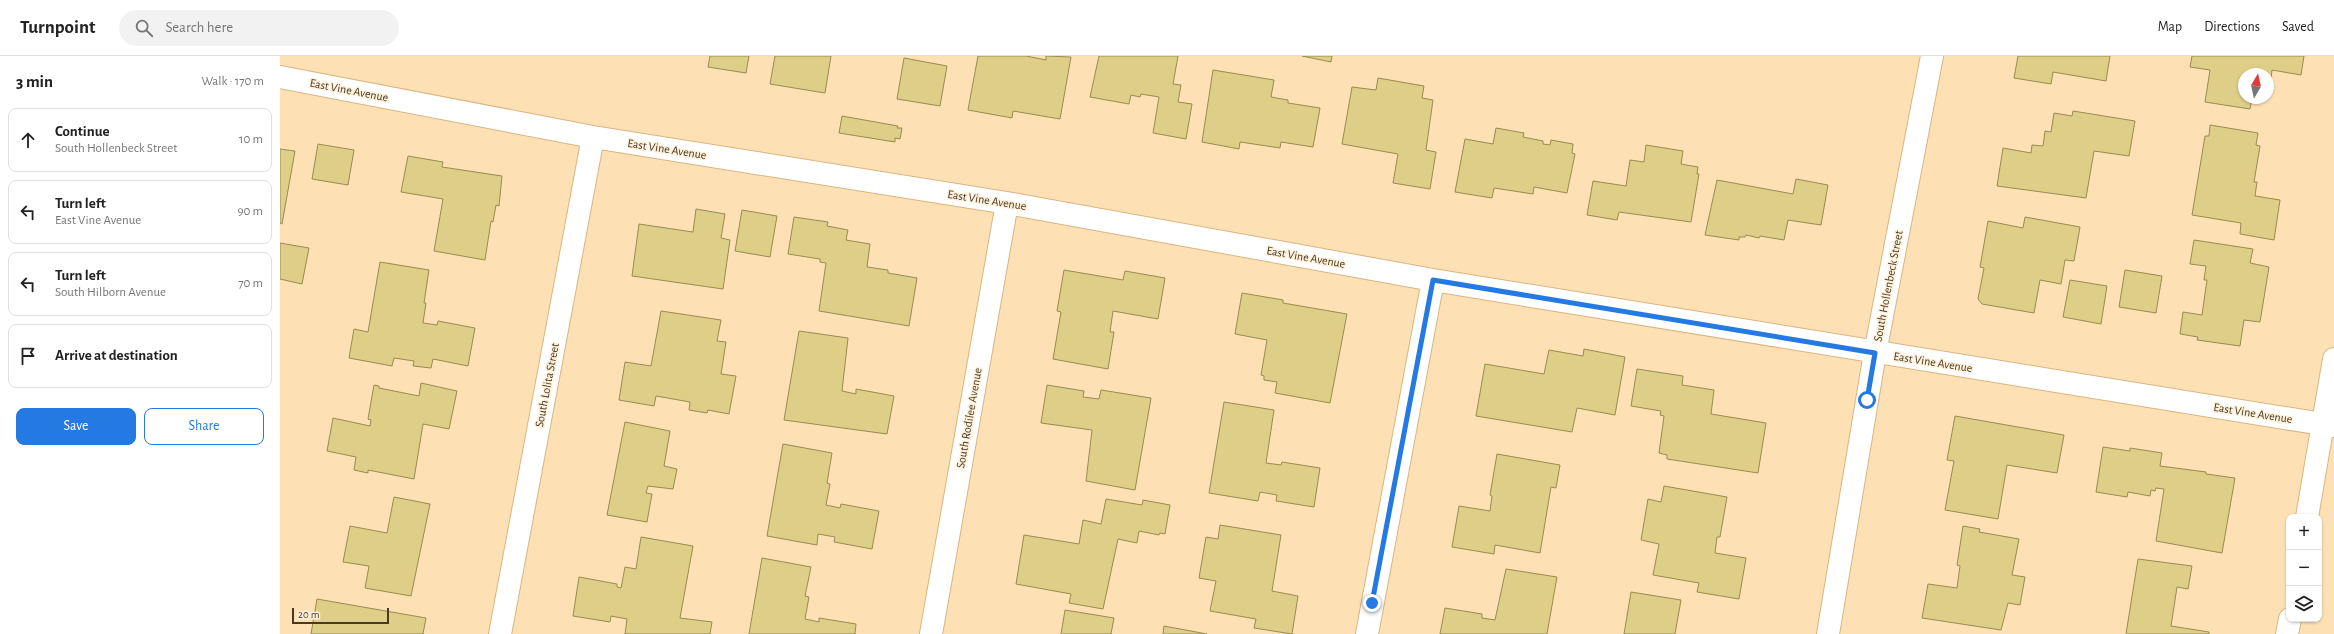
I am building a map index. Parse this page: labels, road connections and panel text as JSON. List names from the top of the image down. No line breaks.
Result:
{"streets":{"street":["East Vine Avenue","South Hollenbeck Street","South Lolita Street","South Rodilee Avenue"]},"crossings":[["East Vine Avenue","South Hollenbeck Street"],["East Vine Avenue","South Lolita Street"],["East Vine Avenue","South Rodilee Avenue"]],"scale_bar":"20 m","north":"top","page":{"header":"Turnpoint","search":"Search here","nav":["Map","Directions","Saved"],"heading":["3 min","Walk · 170 m"],"list":[["Continue","South Hollenbeck Street","10 m"],["Turn left","East Vine Avenue","90 m"],["Turn left","South Hilborn Avenue","70 m"],"Arrive at destination"],"buttons":["Save","Share"],"map_buttons":["+","−"],"scale":"20 m"}}
